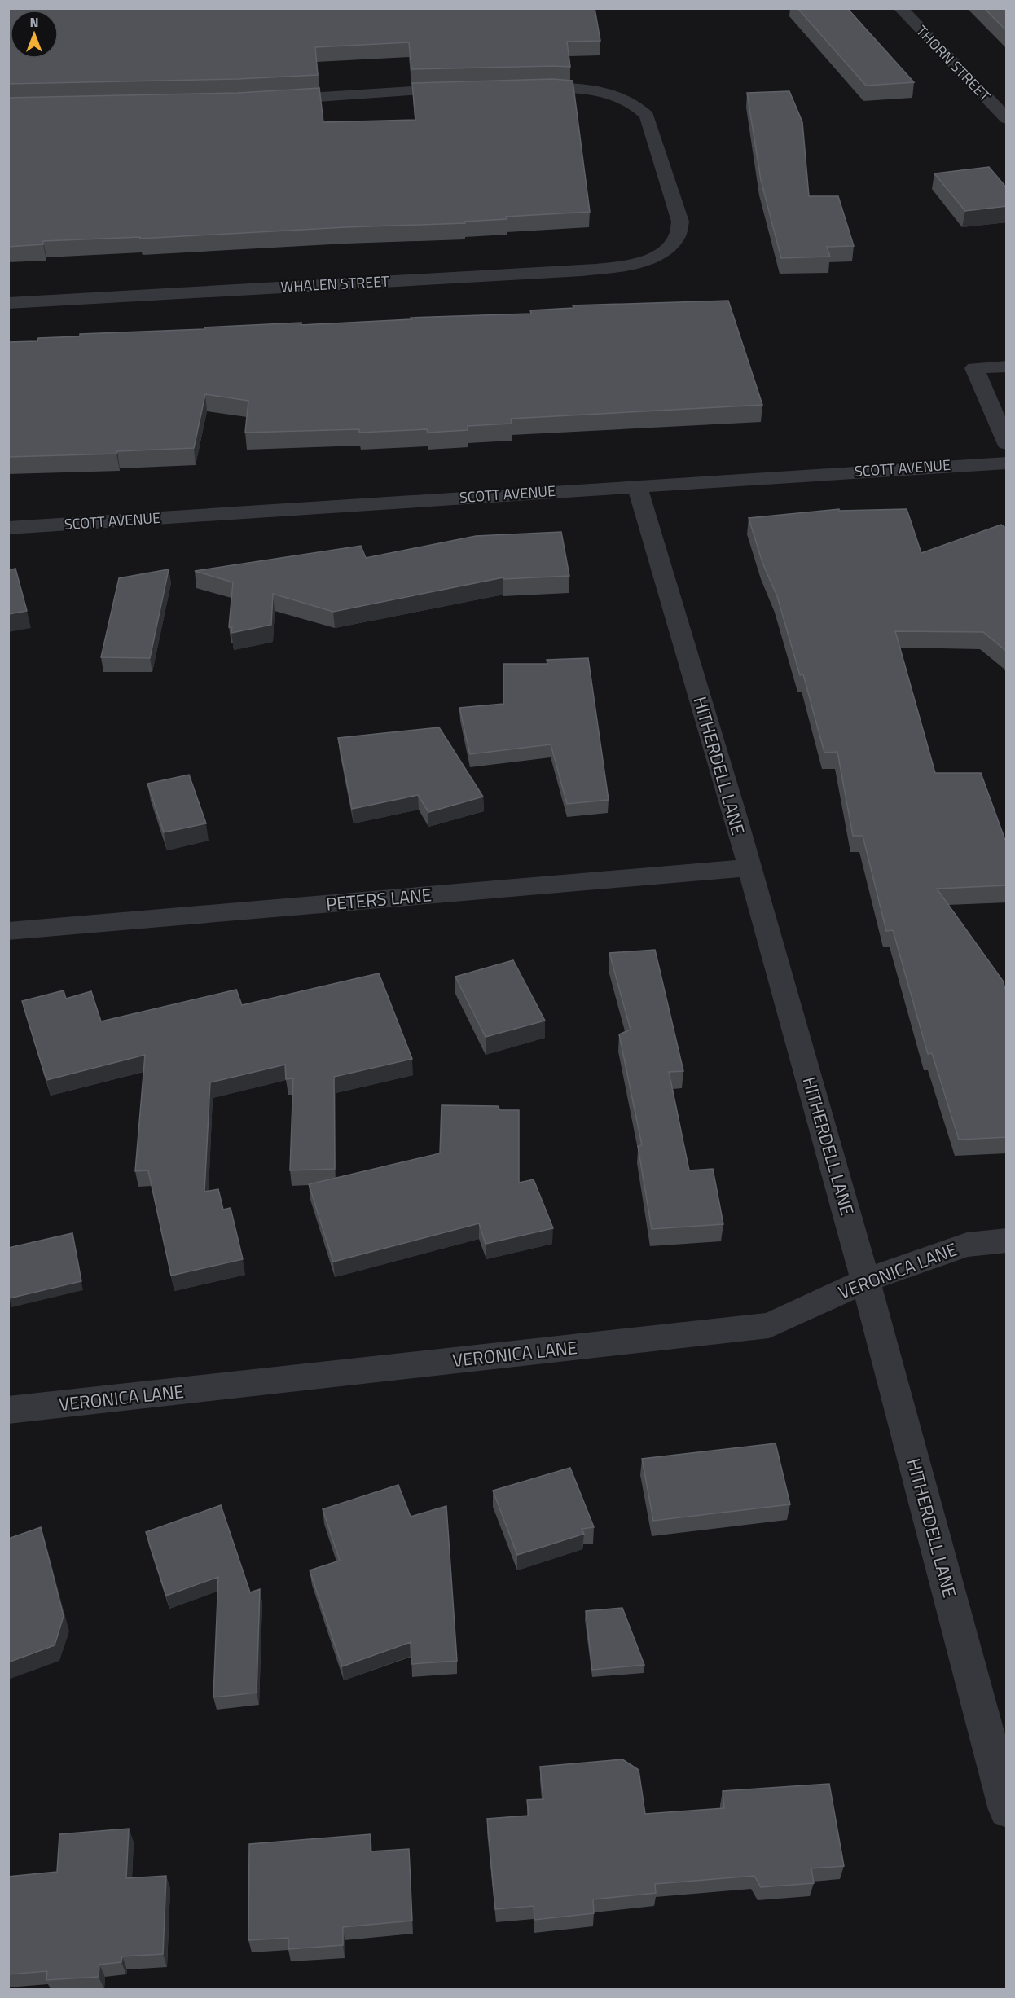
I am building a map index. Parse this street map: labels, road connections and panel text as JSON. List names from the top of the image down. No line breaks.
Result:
{"streets":{"street":["THORN STREET","WHALEN STREET","SCOTT AVENUE","HITHERDELL LANE","PETERS LANE","VERONICA LANE"]},"crossings":[["SCOTT AVENUE","HITHERDELL LANE"],["HITHERDELL LANE","PETERS LANE"],["HITHERDELL LANE","VERONICA LANE"]],"north":"top"}
